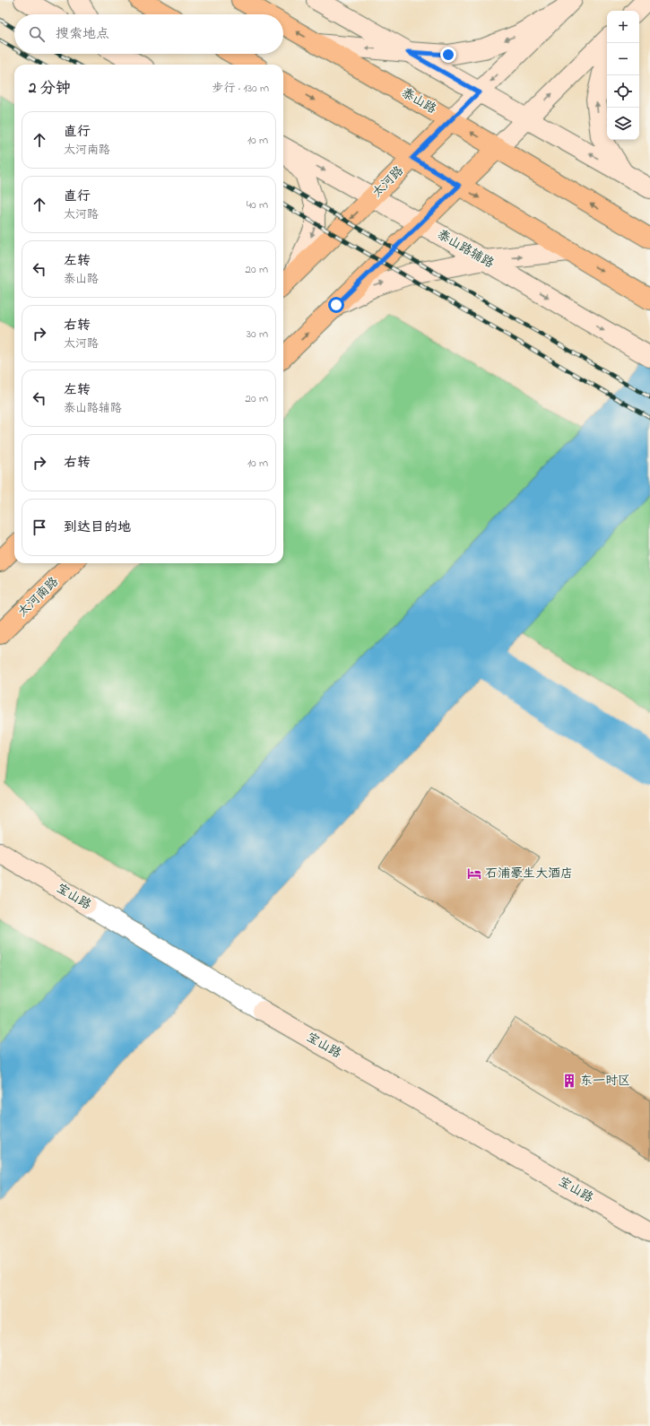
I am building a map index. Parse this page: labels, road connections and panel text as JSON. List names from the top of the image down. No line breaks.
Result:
{"streets":{"main road":["泰山路","太河路","太河南路"],"street":["泰山路辅路","宝山路"]},"crossings":[["泰山路","太河路"],["太河路","泰山路辅路"]],"places":{"hotel":["石浦豪生大酒店"],"building":["东一时区"]},"page":{"map_buttons":["+","−"],"search":"搜索地点","heading":["2 分钟","步行 · 130 m"],"list":[["直行","太河南路","10 m"],["直行","太河路","40 m"],["左转","泰山路","20 m"],["右转","太河路","30 m"],["左转","泰山路辅路","20 m"],["右转","10 m"],"到达目的地"]}}
